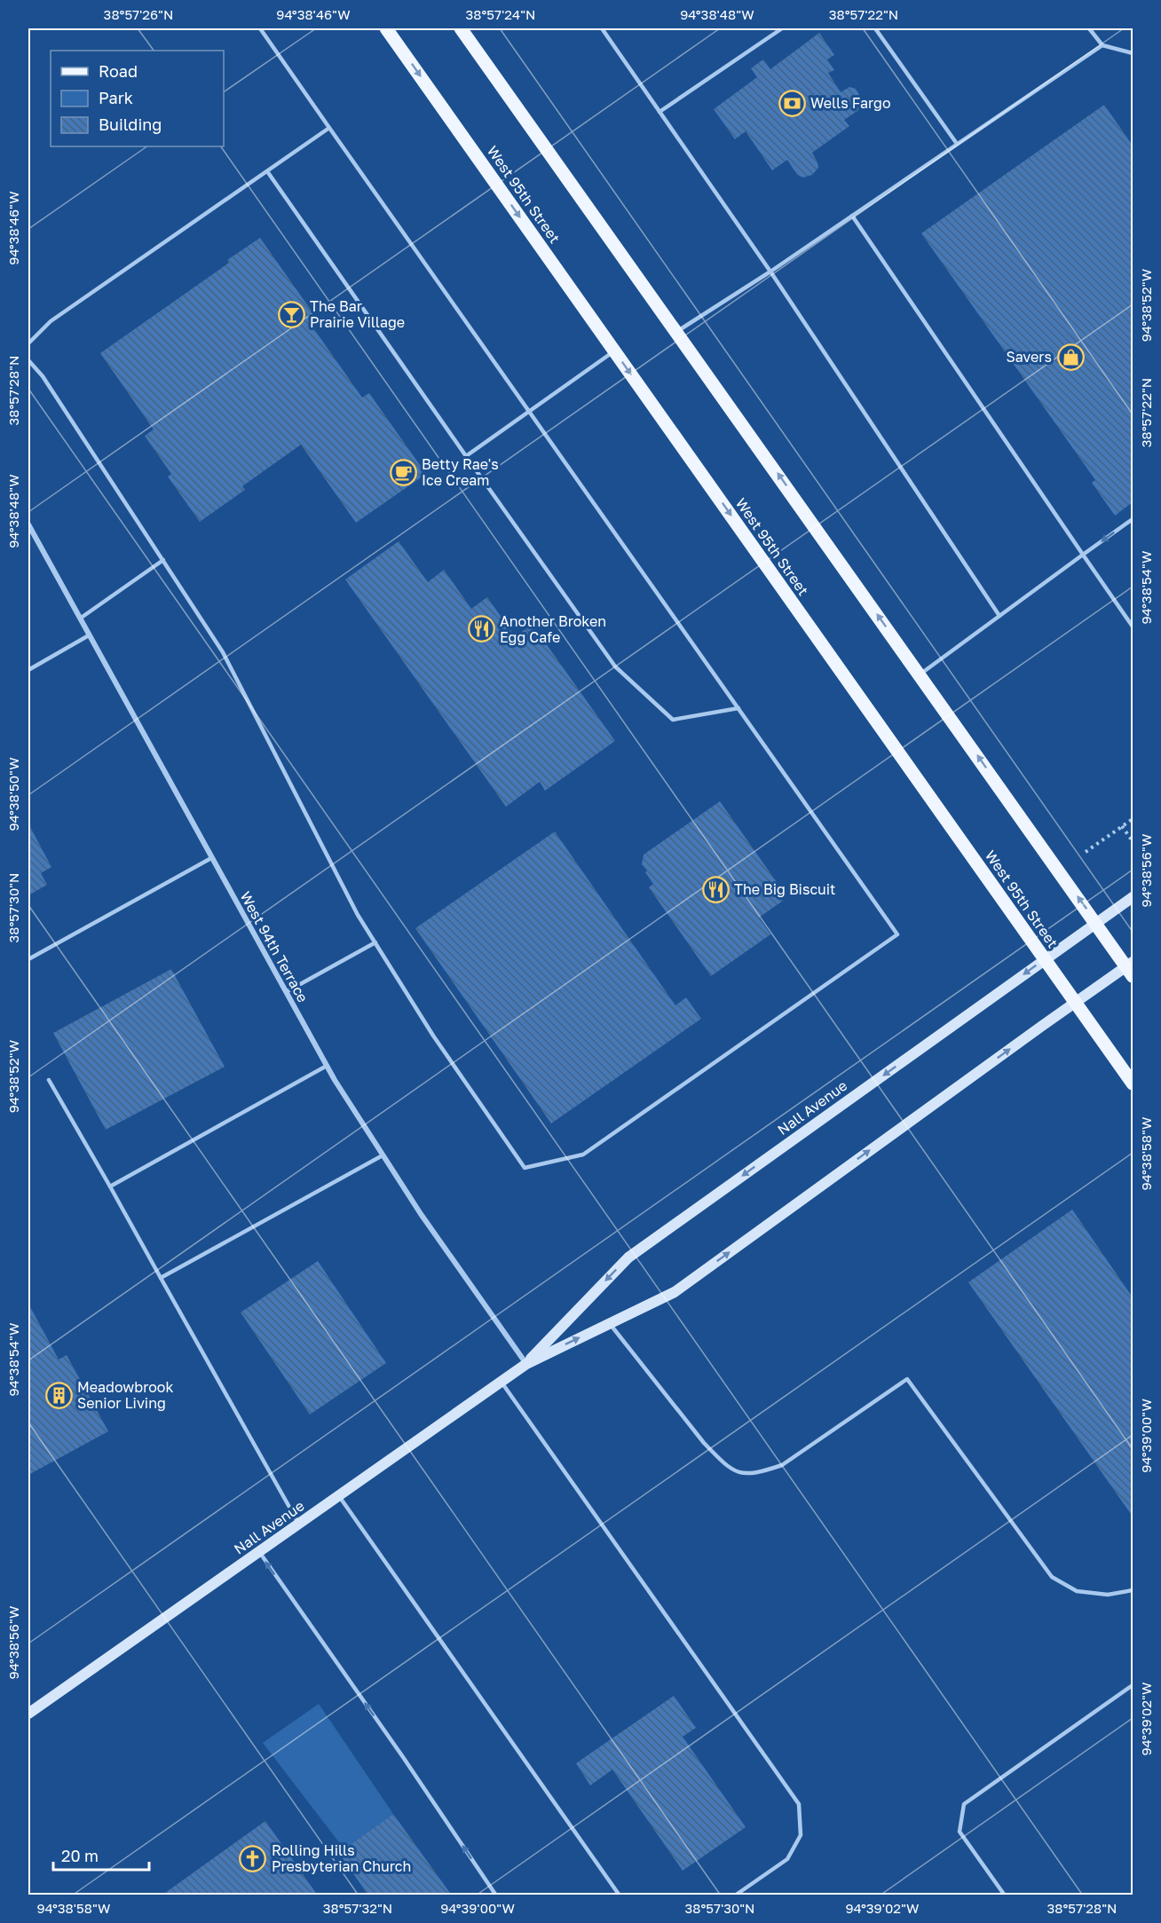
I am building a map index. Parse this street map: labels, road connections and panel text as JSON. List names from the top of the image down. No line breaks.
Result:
{"streets":{"main road":["West 95th Street","Nall Avenue"],"street":["West 94th Terrace"]},"crossings":[["West 95th Street","Nall Avenue"],["West 94th Terrace","Nall Avenue"]],"places":{"bank":["Wells Fargo"],"bar":["The Bar Prairie Village"],"shop":["Savers"],"cafe":["Betty Rae's Ice Cream"],"restaurant":["Another Broken Egg Cafe","The Big Biscuit"],"building":["Meadowbrook Senior Living"],"church":["Rolling Hills Presbyterian Church"]},"legend":["Road","Park","Building"],"scale_bar":"20 m","coordinates":["38°57'26\"N","94°38'46\"W","38°57'24\"N","94°38'48\"W","38°57'22\"N","94°38'52\"W","38°57'28\"N","94°38'54\"W","94°38'50\"W","94°38'56\"W","38°57'30\"N","94°38'58\"W","94°39'00\"W","94°39'02\"W","38°57'32\"N"]}
